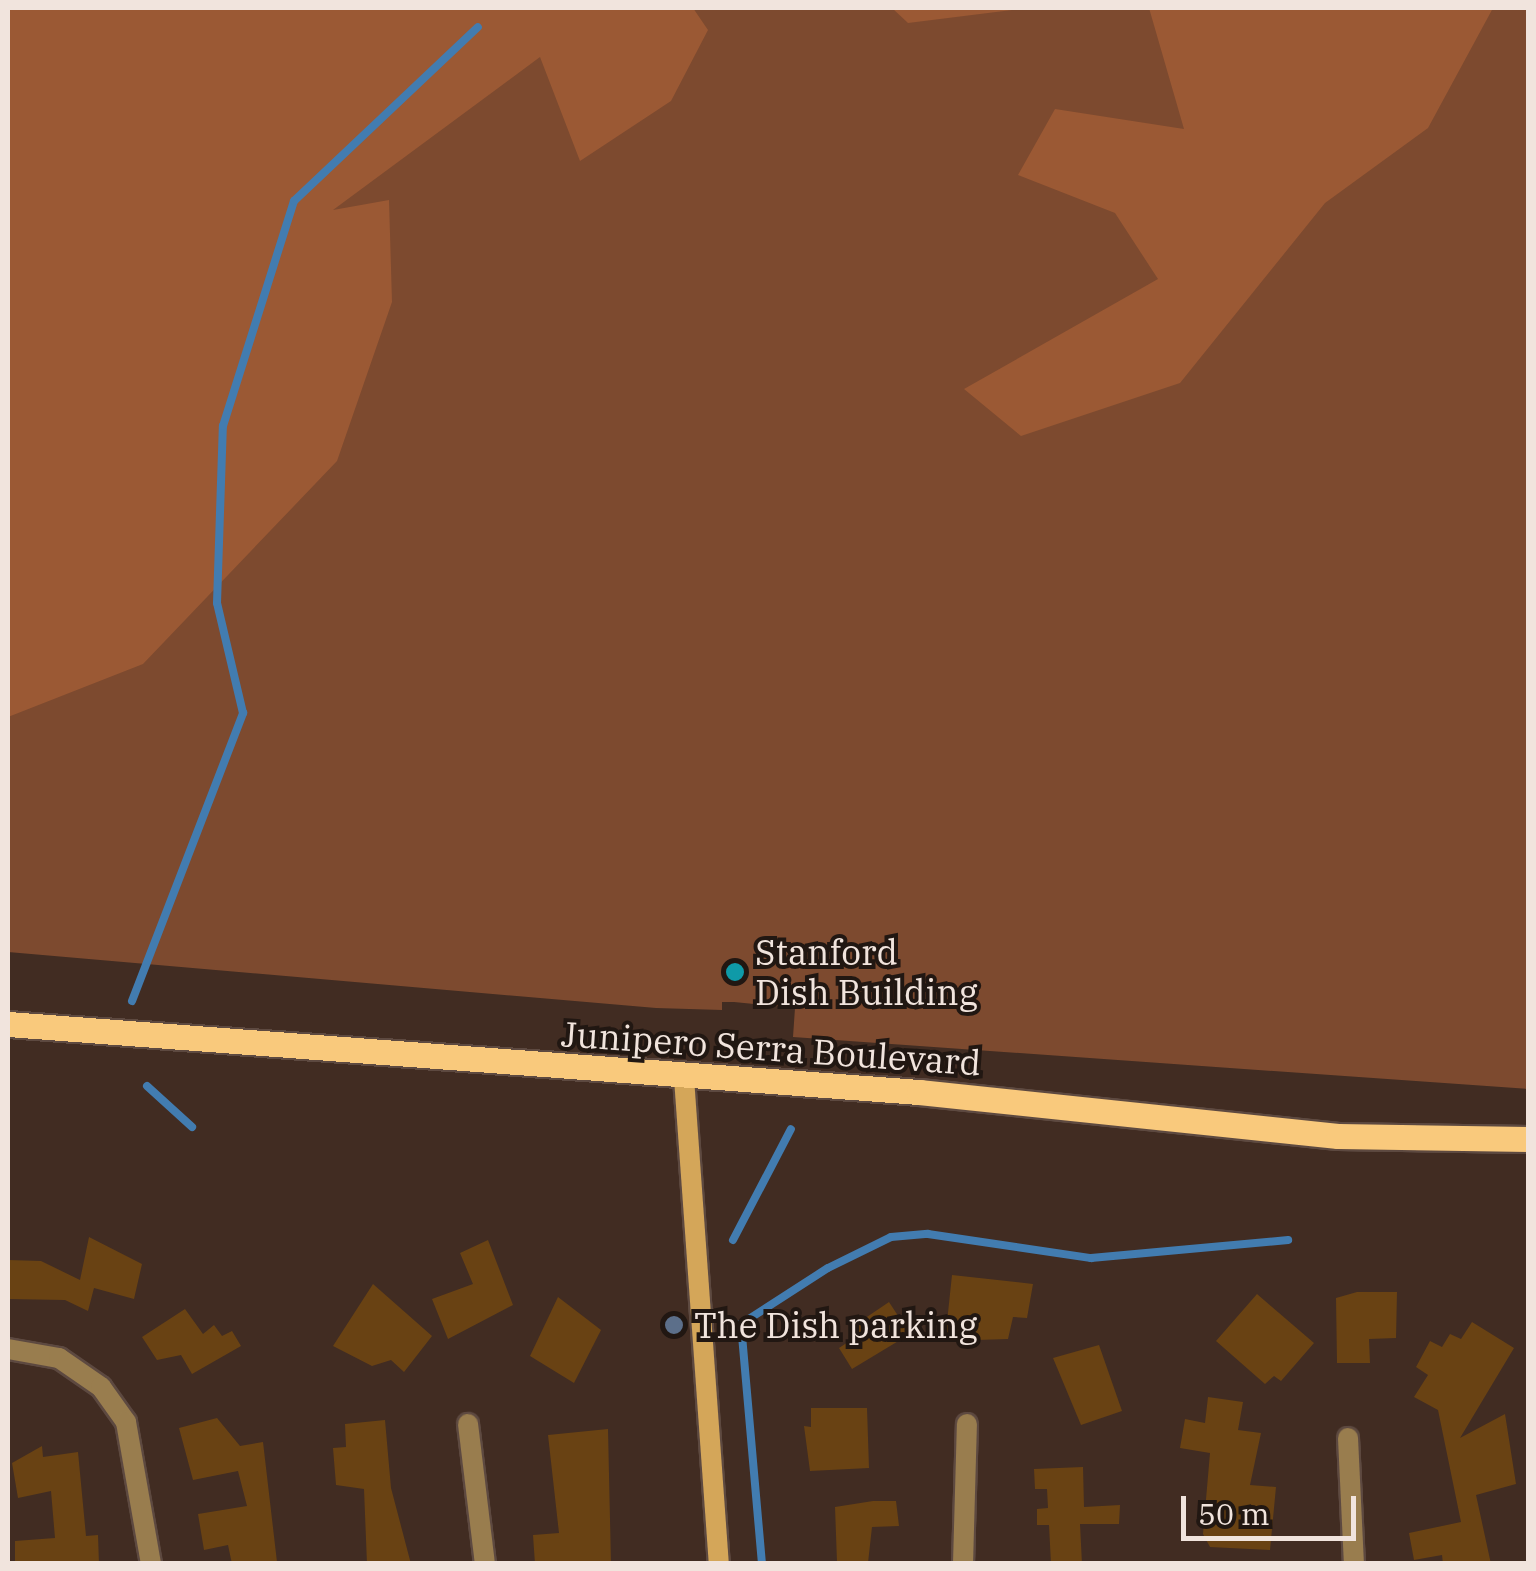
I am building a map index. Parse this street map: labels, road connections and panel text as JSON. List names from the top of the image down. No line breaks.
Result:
{"streets":{"main road":["Junipero Serra Boulevard"]},"places":["Stanford Dish Building","The Dish parking"],"scale_bar":"50 m"}
